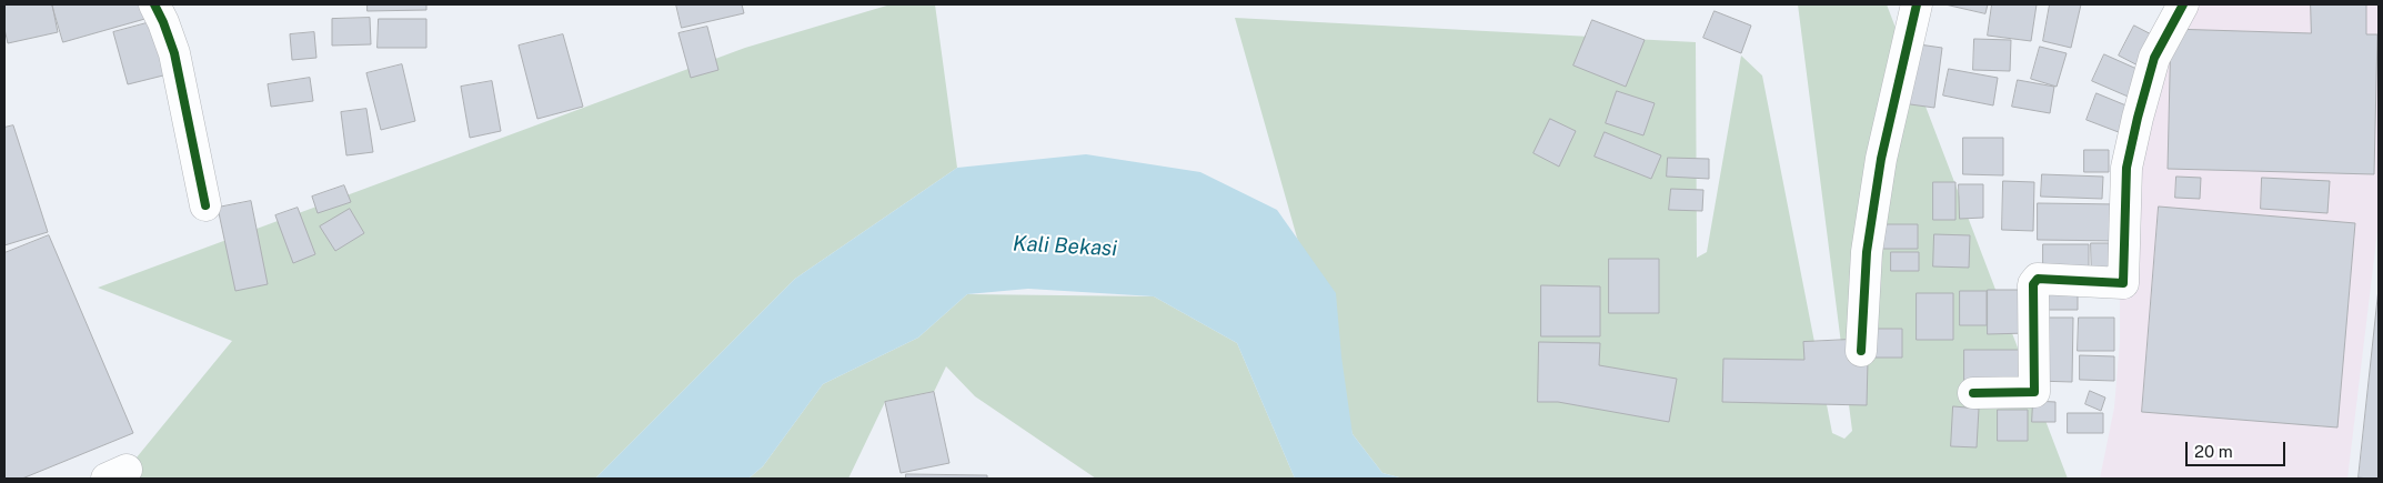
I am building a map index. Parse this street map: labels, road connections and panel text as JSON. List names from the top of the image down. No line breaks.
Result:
{"water":["Kali Bekasi"],"scale_bar":"20 m"}
